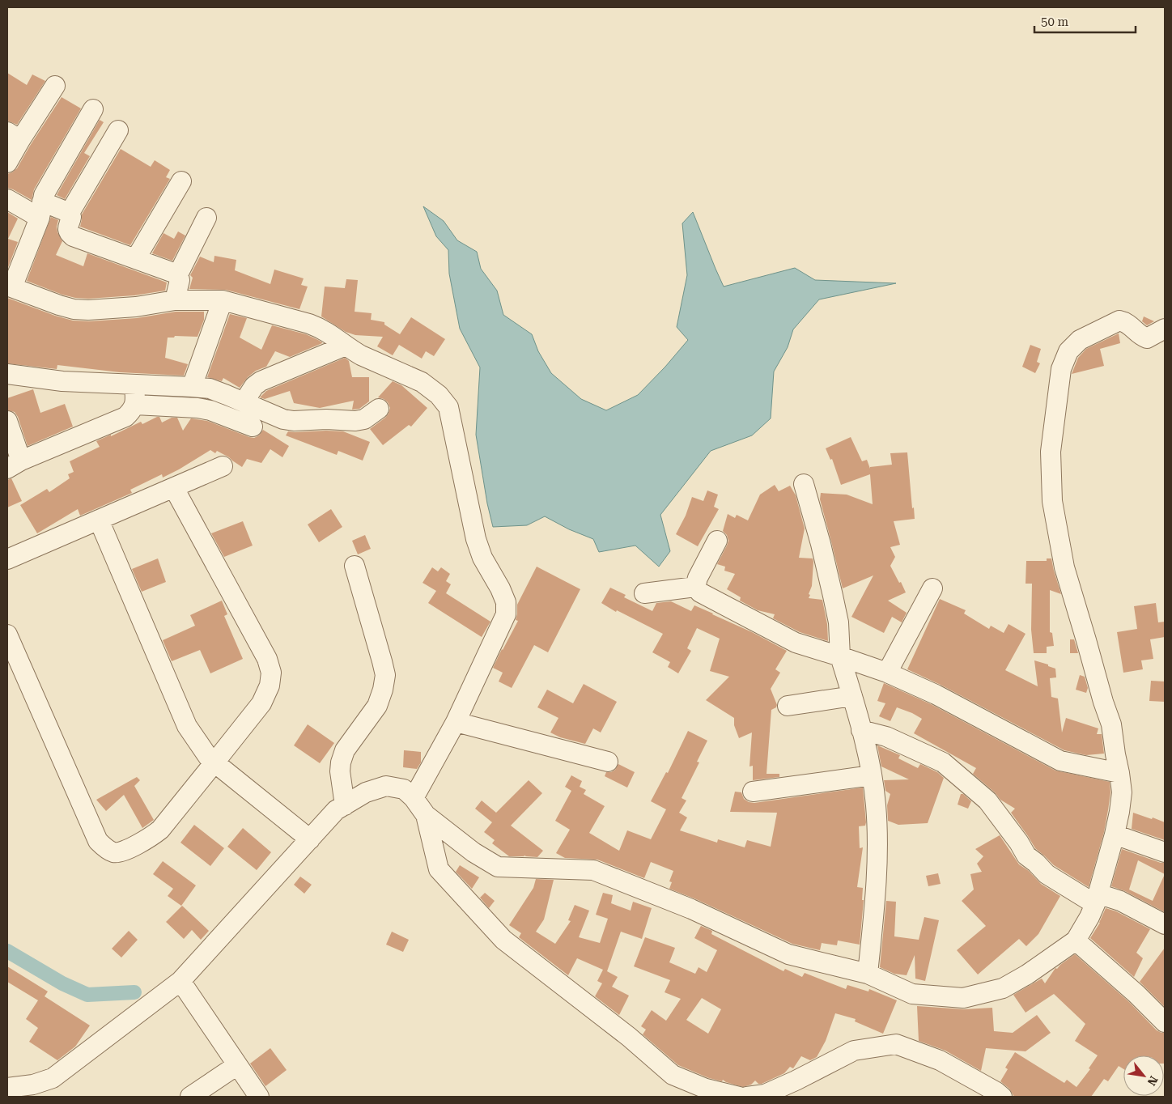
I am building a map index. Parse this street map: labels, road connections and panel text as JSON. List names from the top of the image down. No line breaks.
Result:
{"scale_bar":"50 m","north":"bottom right"}
